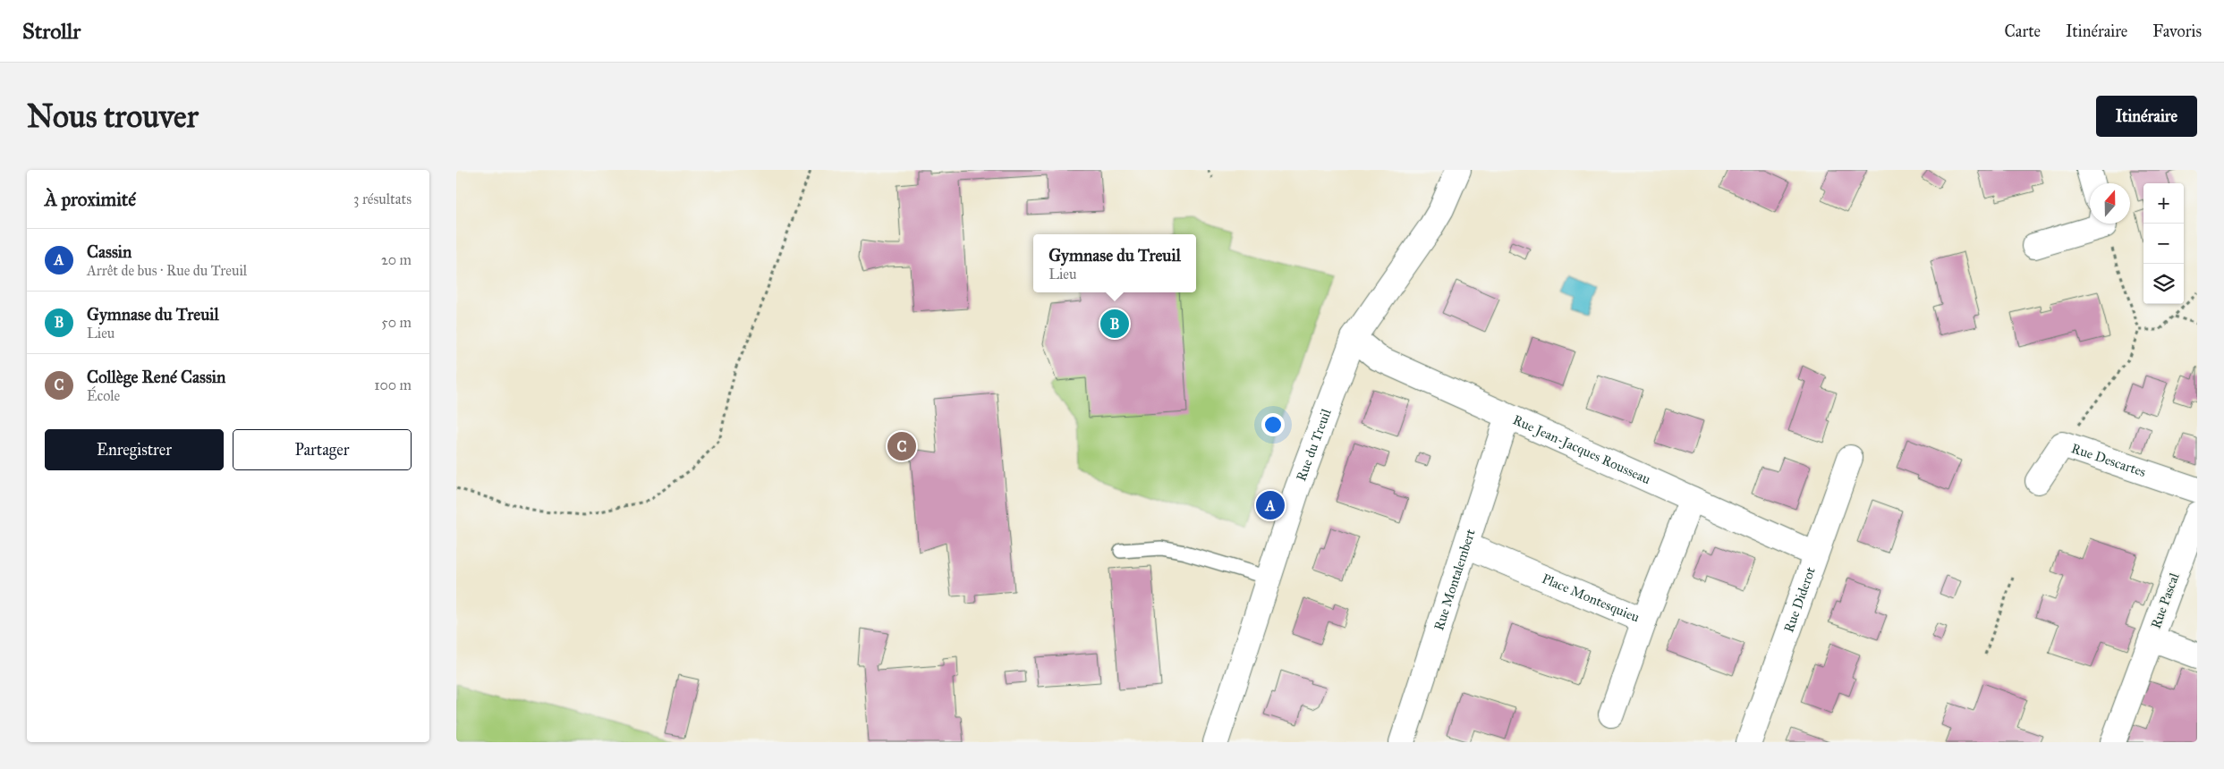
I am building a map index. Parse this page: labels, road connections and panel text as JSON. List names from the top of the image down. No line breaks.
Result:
{"streets":{"street":["Rue du Treuil","Rue Jean-Jacques Rousseau","Rue Descartes","Rue Montalembert","Place Montesquieu","Rue Diderot","Rue Pascal"]},"crossings":[["Rue du Treuil","Rue Jean-Jacques Rousseau"],["Rue Jean-Jacques Rousseau","Rue Montalembert"],["Rue Jean-Jacques Rousseau","Place Montesquieu"],["Rue Jean-Jacques Rousseau","Rue Diderot"],["Rue Montalembert","Place Montesquieu"]],"north":"top","page":{"header":"Strollr","nav":["Carte","Itinéraire","Favoris"],"buttons":["Itinéraire",["Enregistrer","Partager"]],"title":"Nous trouver","heading":["À proximité","3 résultats"],"map_buttons":["+","−"],"list":[{"mark":"A","name":"Cassin","note":"Arrêt de bus · Rue du Treuil","value":"20 m"},{"mark":"B","name":"Gymnase du Treuil","note":"Lieu","value":"50 m"},{"mark":"C","name":"Collège René Cassin","note":"École","value":"100 m"}],"popup":["Gymnase du Treuil","Lieu"],"pins":["B","C","A"]}}
